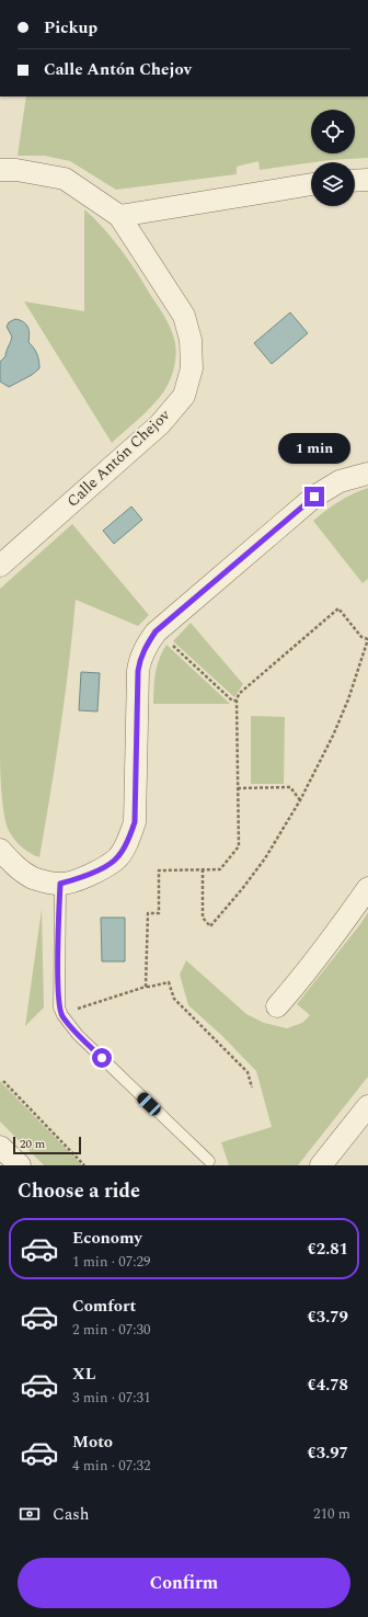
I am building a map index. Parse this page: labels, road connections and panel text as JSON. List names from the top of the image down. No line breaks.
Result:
{"streets":{"street":["Calle Antón Chejov"]},"scale_bar":"20 m","page":{"banner":["Pickup","Calle Antón Chejov"],"bubble":"1 min","scale":"20 m","heading":"Choose a ride","list":[{"name":"Economy","note":"1 min · 07:29","value":"€2.81"},{"name":"Comfort","note":"2 min · 07:30","value":"€3.79"},{"name":"XL","note":"3 min · 07:31","value":"€4.78"},{"name":"Moto","note":"4 min · 07:32","value":"€3.97"}],"pay":["Cash","210 m"],"buttons":"Confirm"}}
